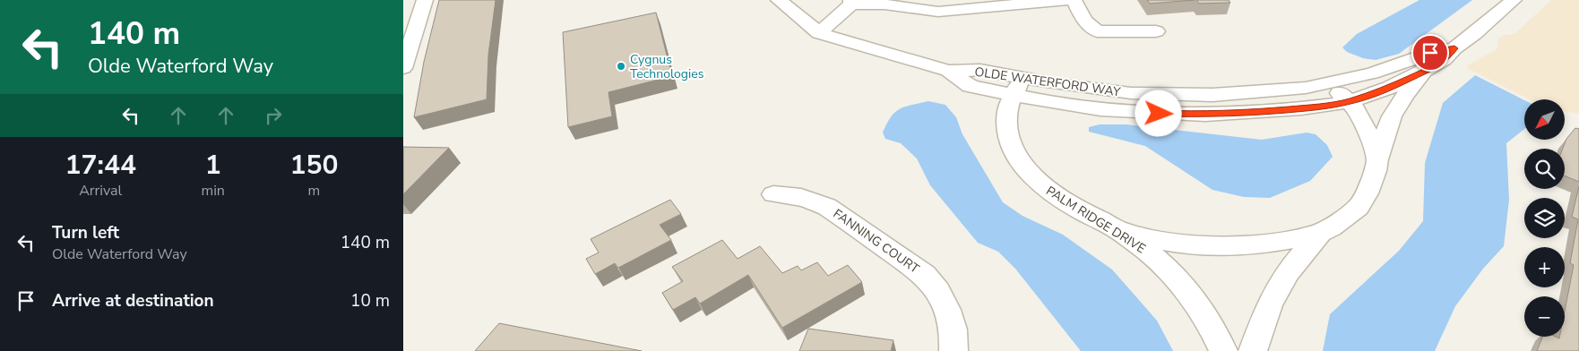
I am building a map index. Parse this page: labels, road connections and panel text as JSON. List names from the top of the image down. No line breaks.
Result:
{"streets":{"street":["OLDE WATERFORD WAY","PALM RIDGE DRIVE","FANNING COURT"]},"crossings":[["OLDE WATERFORD WAY","PALM RIDGE DRIVE"]],"places":["Cygnus Technologies"],"north":"bottom left","page":{"turn":["140 m","Olde Waterford Way"],"map_buttons":["+","−"],"eta":["17:44","Arrival","1","min","150","m"],"list":[{"name":"Turn left","note":"Olde Waterford Way","value":"140 m"},{"name":"Arrive at destination","value":"10 m"}]}}
